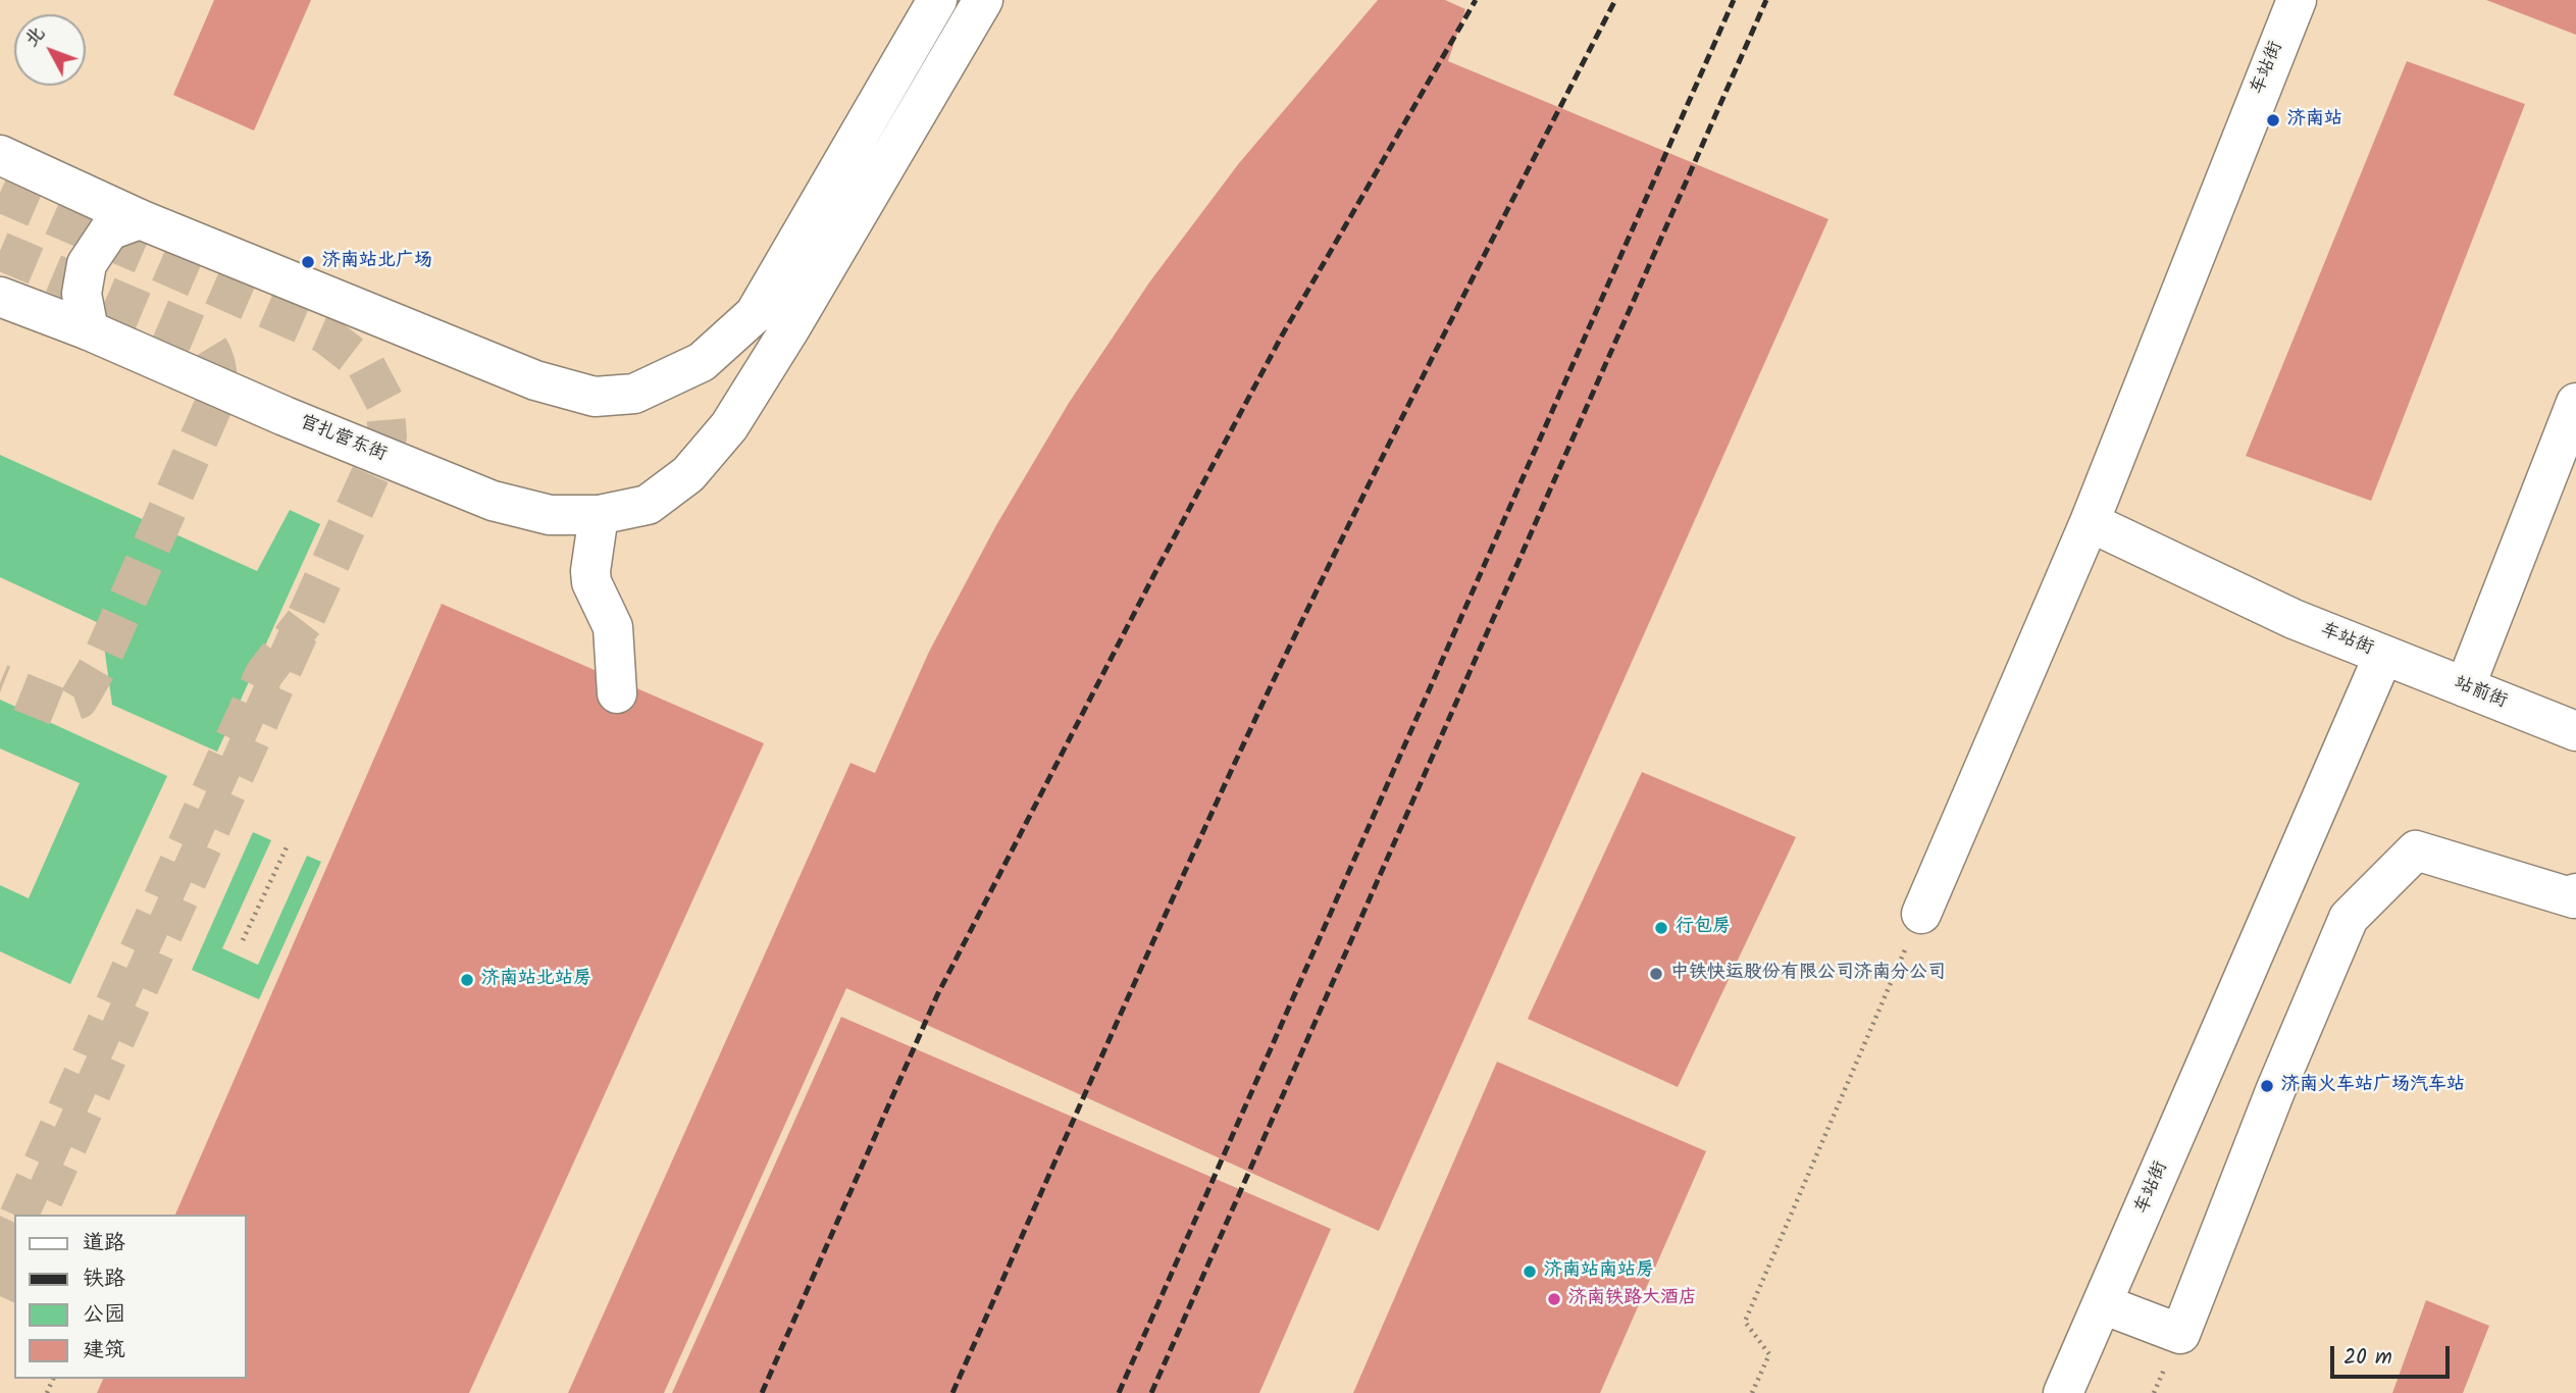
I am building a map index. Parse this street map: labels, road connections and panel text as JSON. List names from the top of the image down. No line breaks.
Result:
{"streets":{"street":["车站街","官扎营东街","站前街"]},"crossings":[["车站街","站前街"]],"places":["济南站","济南站北广场","行包房","中铁快运股份有限公司济南分公司","济南站北站房","济南火车站广场汽车站","济南站南站房","济南铁路大酒店"],"legend":["道路","铁路","公园","建筑"],"scale_bar":"20 m","north":"top left"}
